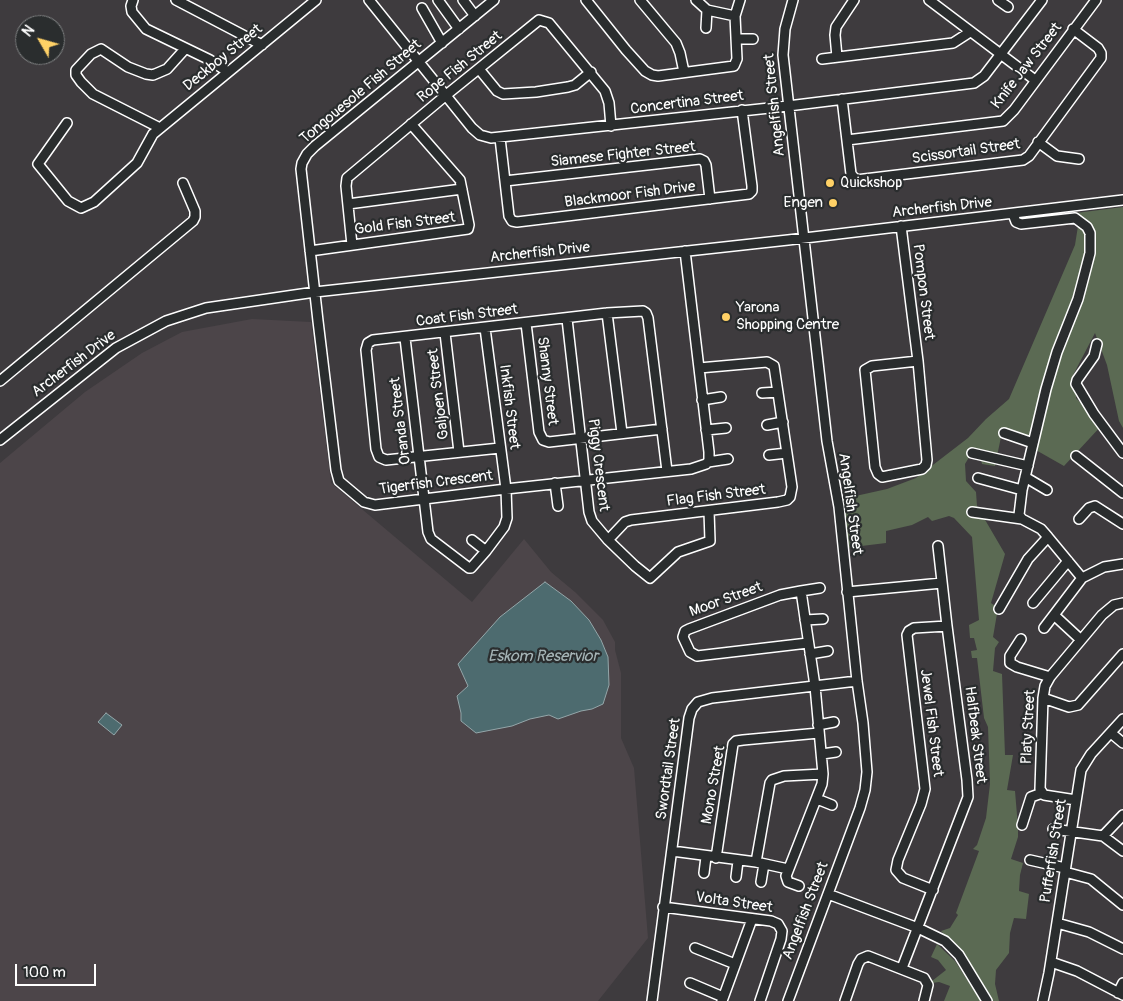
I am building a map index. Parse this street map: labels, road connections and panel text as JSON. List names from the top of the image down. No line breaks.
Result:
{"streets":{"street":["Deckboy Street","Knife Jaw Street","Rope Fish Street","Tongouesole Fish Street","Concertina Street","Angelfish Street","Scissortail Street","Siamese Fighter Street","Blackmoor Fish Drive","Archerfish Drive","Gold Fish Street","Pompon Street","Coat Fish Street","Shanny Street","Galjoen Street","Inkfish Street","Oranda Street","Piggy Crescent","Tigerfish Crescent","Flag Fish Street","Moor Street","Jewel Fish Street","Platy Street","Halfbeak Street","Swordtail Street","Mono Street","Pufferfish Street","Volta Street"]},"crossings":[["Knife Jaw Street","Scissortail Street"],["Rope Fish Street","Concertina Street"],["Rope Fish Street","Gold Fish Street"],["Tongouesole Fish Street","Concertina Street"],["Tongouesole Fish Street","Archerfish Drive"],["Tongouesole Fish Street","Gold Fish Street"],["Tongouesole Fish Street","Tigerfish Crescent"],["Concertina Street","Angelfish Street"],["Concertina Street","Scissortail Street"],["Concertina Street","Blackmoor Fish Drive"],["Angelfish Street","Archerfish Drive"],["Angelfish Street","Swordtail Street"],["Siamese Fighter Street","Blackmoor Fish Drive"],["Archerfish Drive","Pompon Street"],["Archerfish Drive","Tigerfish Crescent"],["Coat Fish Street","Shanny Street"],["Coat Fish Street","Galjoen Street"],["Coat Fish Street","Inkfish Street"],["Coat Fish Street","Oranda Street"],["Coat Fish Street","Piggy Crescent"],["Coat Fish Street","Tigerfish Crescent"],["Shanny Street","Piggy Crescent"],["Inkfish Street","Oranda Street"],["Inkfish Street","Tigerfish Crescent"],["Oranda Street","Tigerfish Crescent"],["Piggy Crescent","Tigerfish Crescent"],["Piggy Crescent","Flag Fish Street"],["Jewel Fish Street","Halfbeak Street"],["Swordtail Street","Volta Street"]],"water":["Eskom Reservior"],"places":["Quickshop","Engen","Yarona Shopping Centre"],"scale_bar":"100 m","north":"top left"}
